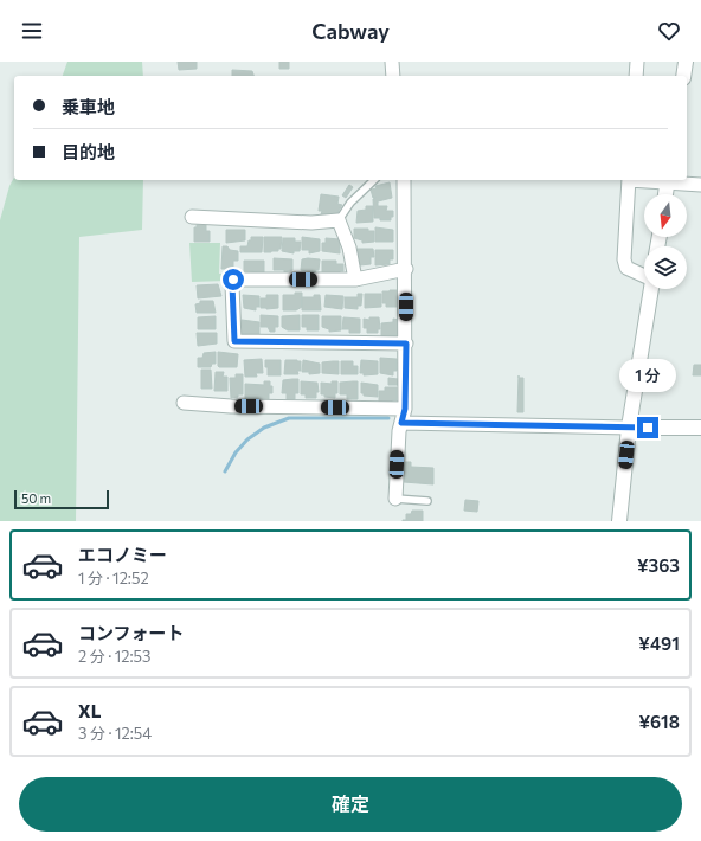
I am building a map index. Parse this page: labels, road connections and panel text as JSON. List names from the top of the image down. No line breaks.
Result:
{"scale_bar":"50 m","north":"bottom","page":{"header":"Cabway","banner":["乗車地","目的地"],"bubble":"1 分","scale":"50 m","list":[{"name":"エコノミー","note":"1 分 · 12:52","value":"¥363"},{"name":"コンフォート","note":"2 分 · 12:53","value":"¥491"},{"name":"XL","note":"3 分 · 12:54","value":"¥618"}],"buttons":"確定"}}
